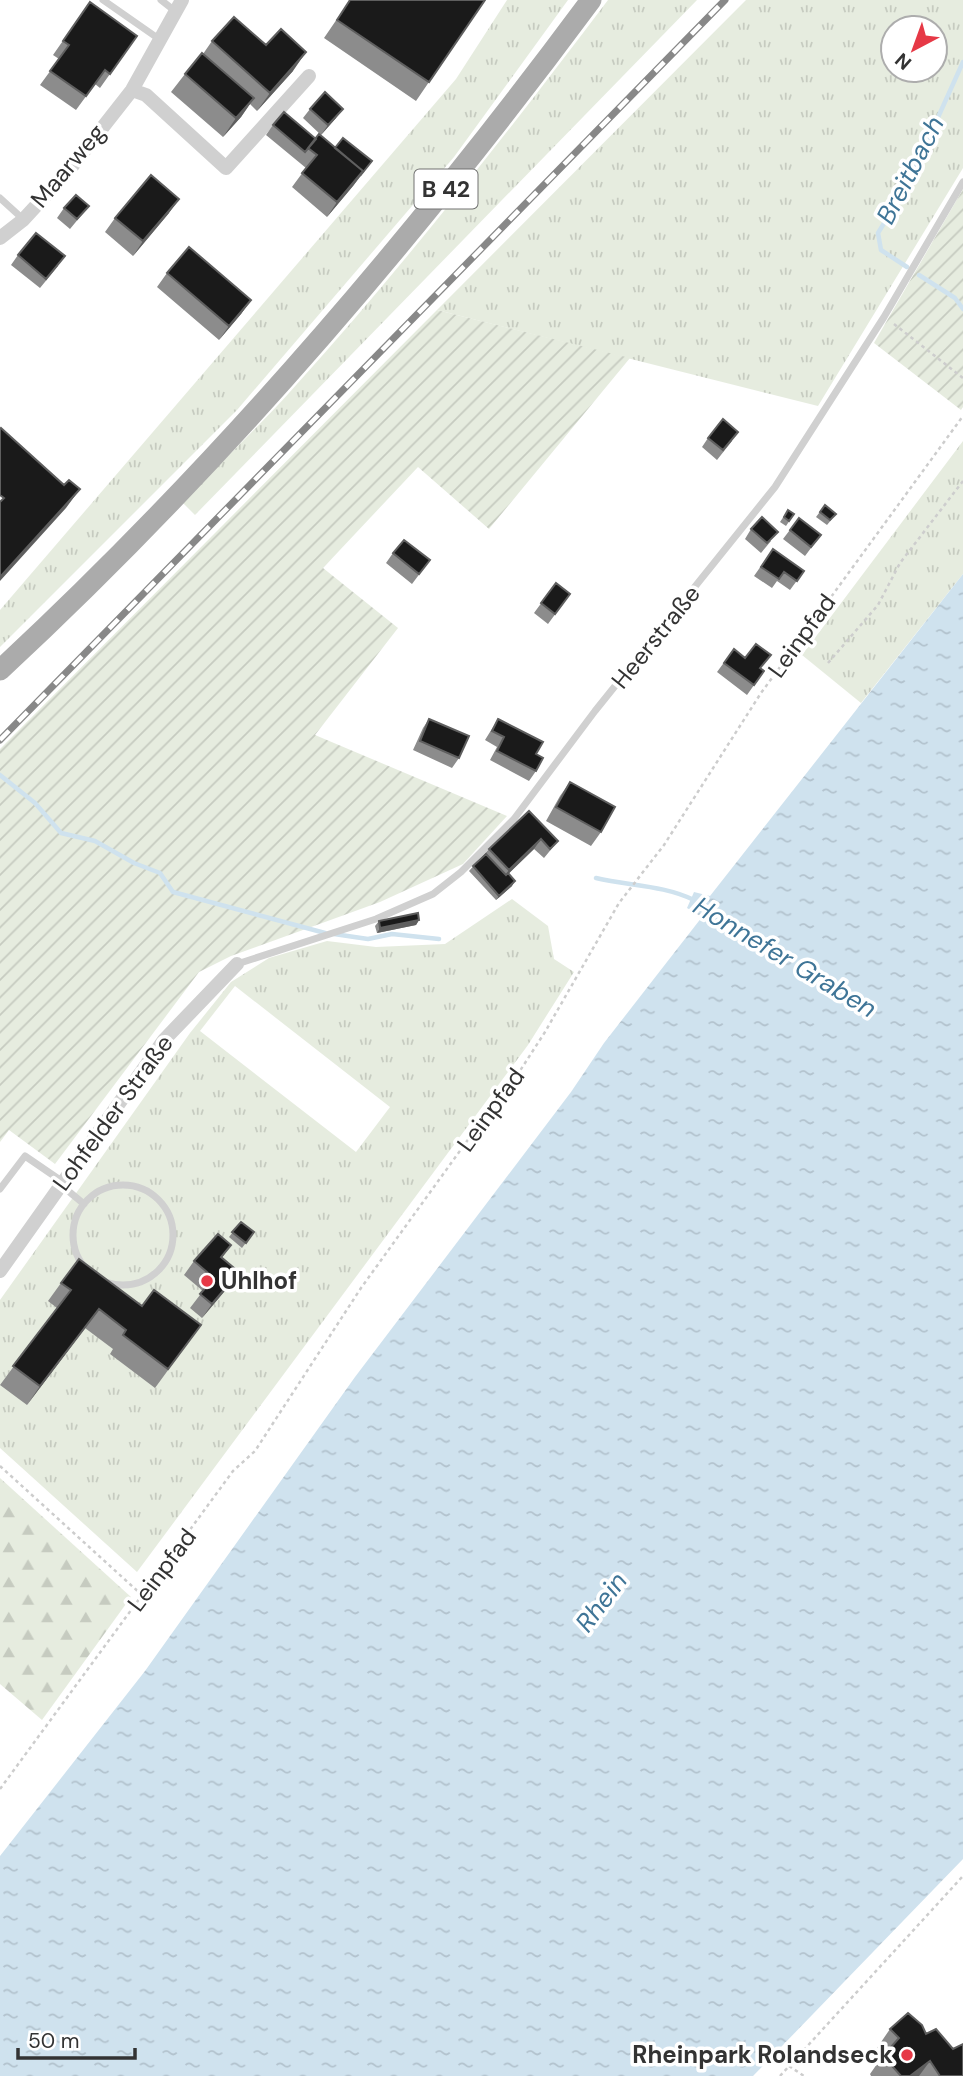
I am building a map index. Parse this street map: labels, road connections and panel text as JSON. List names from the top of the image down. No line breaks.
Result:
{"streets":{"main road":["B 42"],"street":["Maarweg","Lohfelder Straße"],"lane":["Heerstraße"],"path":["Leinpfad"]},"crossings":[["Heerstraße","Lohfelder Straße"]],"water":["Breitbach","Honnefer Graben","Rhein"],"places":["Uhlhof","Rheinpark Rolandseck"],"scale_bar":"50 m","north":"bottom left"}
